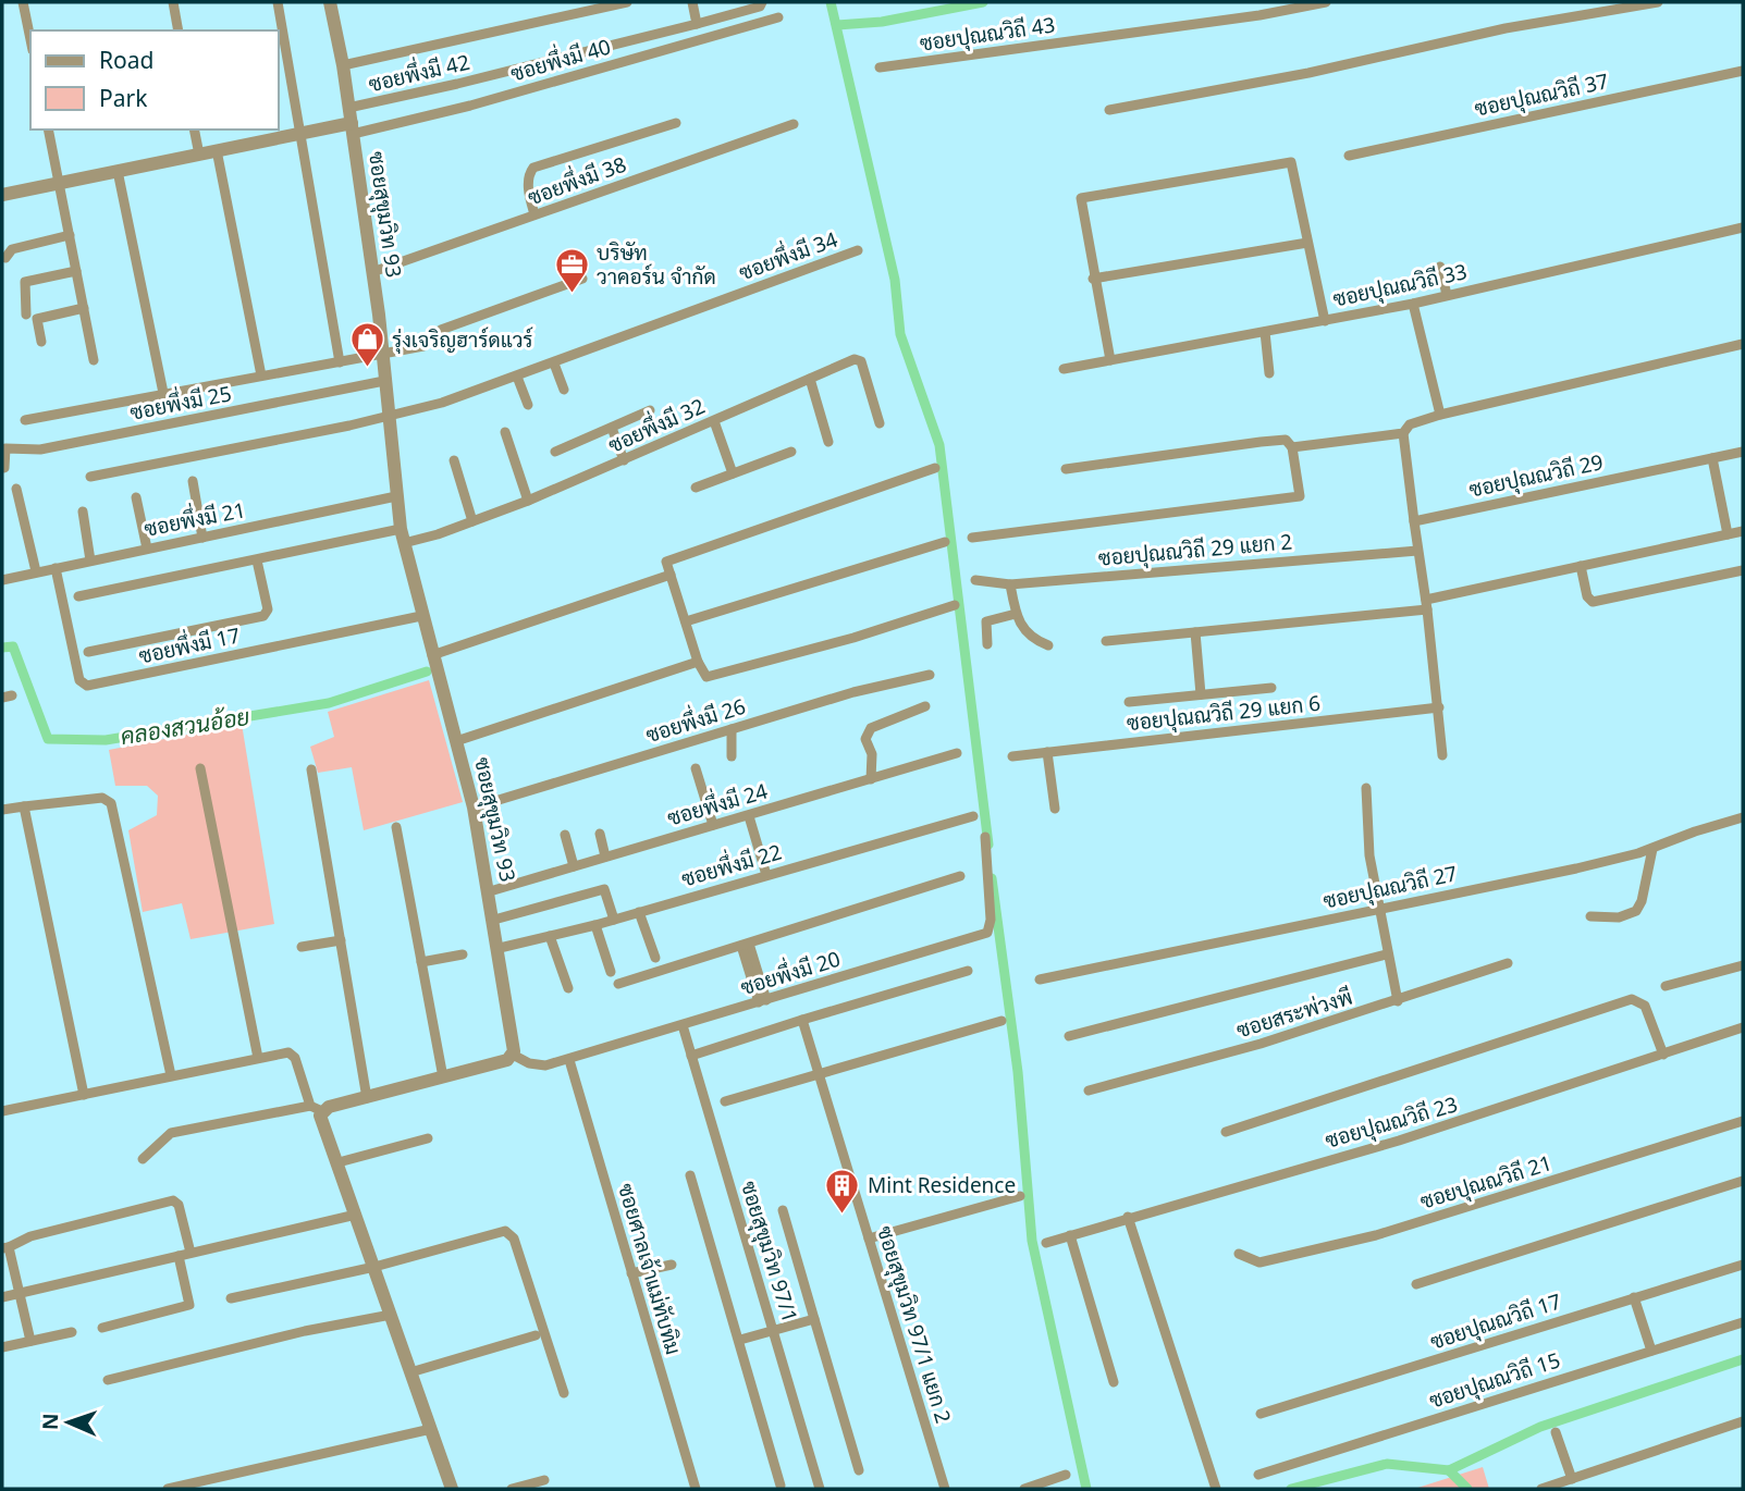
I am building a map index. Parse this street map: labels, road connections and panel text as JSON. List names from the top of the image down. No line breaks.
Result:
{"streets":{"street":["ซอยปุณณวิถี 43","ซอยพึ่งมี 40","ซอยพึ่งมี 42","ซอยปุณณวิถี 37","ซอยพึ่งมี 38","ซอยสุขุมวิท 93","ซอยพึ่งมี 34","ซอยปุณณวิถี 33","ซอยพึ่งมี 25","ซอยพึ่งมี 32","ซอยปุณณวิถี 29","ซอยพึ่งมี 21","ซอยปุณณวิถี 29 แยก 2","ซอยพึ่งมี 17","ซอยปุณณวิถี 29 แยก 6","ซอยพึ่งมี 26","ซอยพึ่งมี 24","ซอยพึ่งมี 22","ซอยปุณณวิถี 27","ซอยพึ่งมี 20","ซอยสระพ่วงพี","ซอยปุณณวิถี 23","ซอยปุณณวิถี 21","ซอยสุขุมวิท 97/1","ซอยศาลเจ้าแม่ทับทิม","ซอยปุณณวิถี 17","ซอยสุขุมวิท 97/1 แยก 2","ซอยปุณณวิถี 15"]},"crossings":[["ซอยพึ่งมี 40","ซอยสุขุมวิท 93"],["ซอยพึ่งมี 42","ซอยสุขุมวิท 93"],["ซอยพึ่งมี 38","ซอยสุขุมวิท 93"],["ซอยสุขุมวิท 93","ซอยพึ่งมี 34"],["ซอยสุขุมวิท 93","ซอยพึ่งมี 25"],["ซอยสุขุมวิท 93","ซอยพึ่งมี 32"],["ซอยสุขุมวิท 93","ซอยพึ่งมี 21"],["ซอยสุขุมวิท 93","ซอยพึ่งมี 17"],["ซอยสุขุมวิท 93","ซอยพึ่งมี 26"],["ซอยสุขุมวิท 93","ซอยพึ่งมี 24"],["ซอยสุขุมวิท 93","ซอยพึ่งมี 22"],["ซอยสุขุมวิท 93","ซอยพึ่งมี 20"],["ซอยพึ่งมี 21","ซอยพึ่งมี 17"],["ซอยพึ่งมี 20","ซอยสุขุมวิท 97/1"],["ซอยพึ่งมี 20","ซอยศาลเจ้าแม่ทับทิม"]],"water":["คลองสวนอ้อย"],"places":{"office":["บริษัท วาคอร์น จำกัด"],"shop":["รุ่งเจริญฮาร์ดแวร์"],"building":["Mint Residence"]},"legend":["Road","Park"],"north":"left"}
